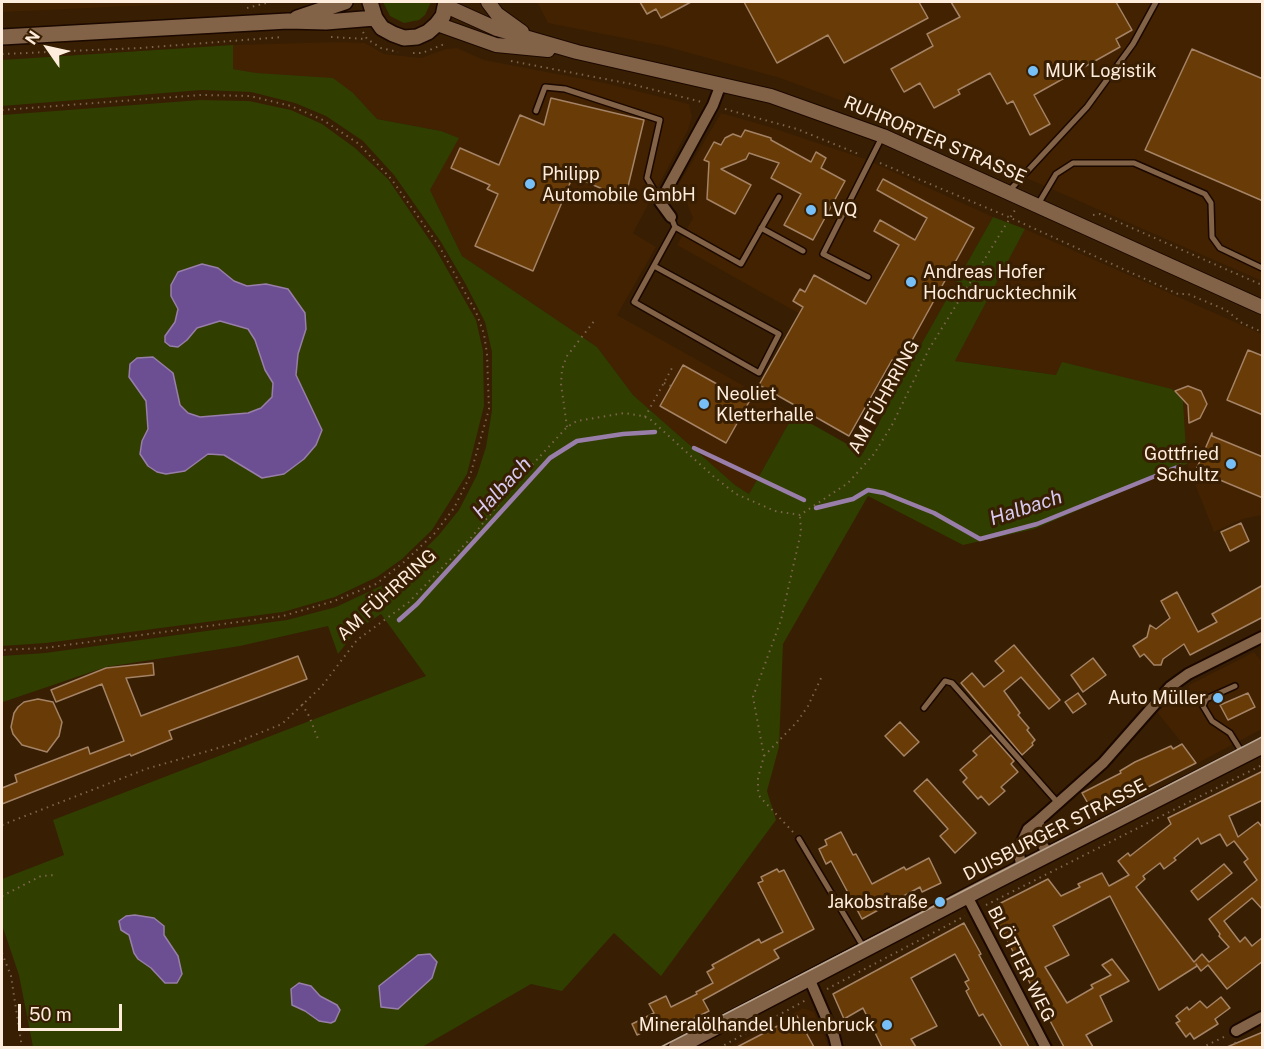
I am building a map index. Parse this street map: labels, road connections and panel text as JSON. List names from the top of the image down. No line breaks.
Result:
{"streets":{"main road":["RUHRORTER STRASSE","DUISBURGER STRASSE"],"street":["BLÖTTER WEG"],"path":["AM FÜHRRING"]},"crossings":[["RUHRORTER STRASSE","AM FÜHRRING"],["DUISBURGER STRASSE","BLÖTTER WEG"]],"water":["Halbach"],"places":["MUK Logistik","Philipp Automobile GmbH","LVQ","Andreas Hofer Hochdrucktechnik","Neoliet Kletterhalle","Gottfried Schultz","Auto Müller","Jakobstraße","Mineralölhandel Uhlenbruck"],"scale_bar":"50 m","north":"top left"}
